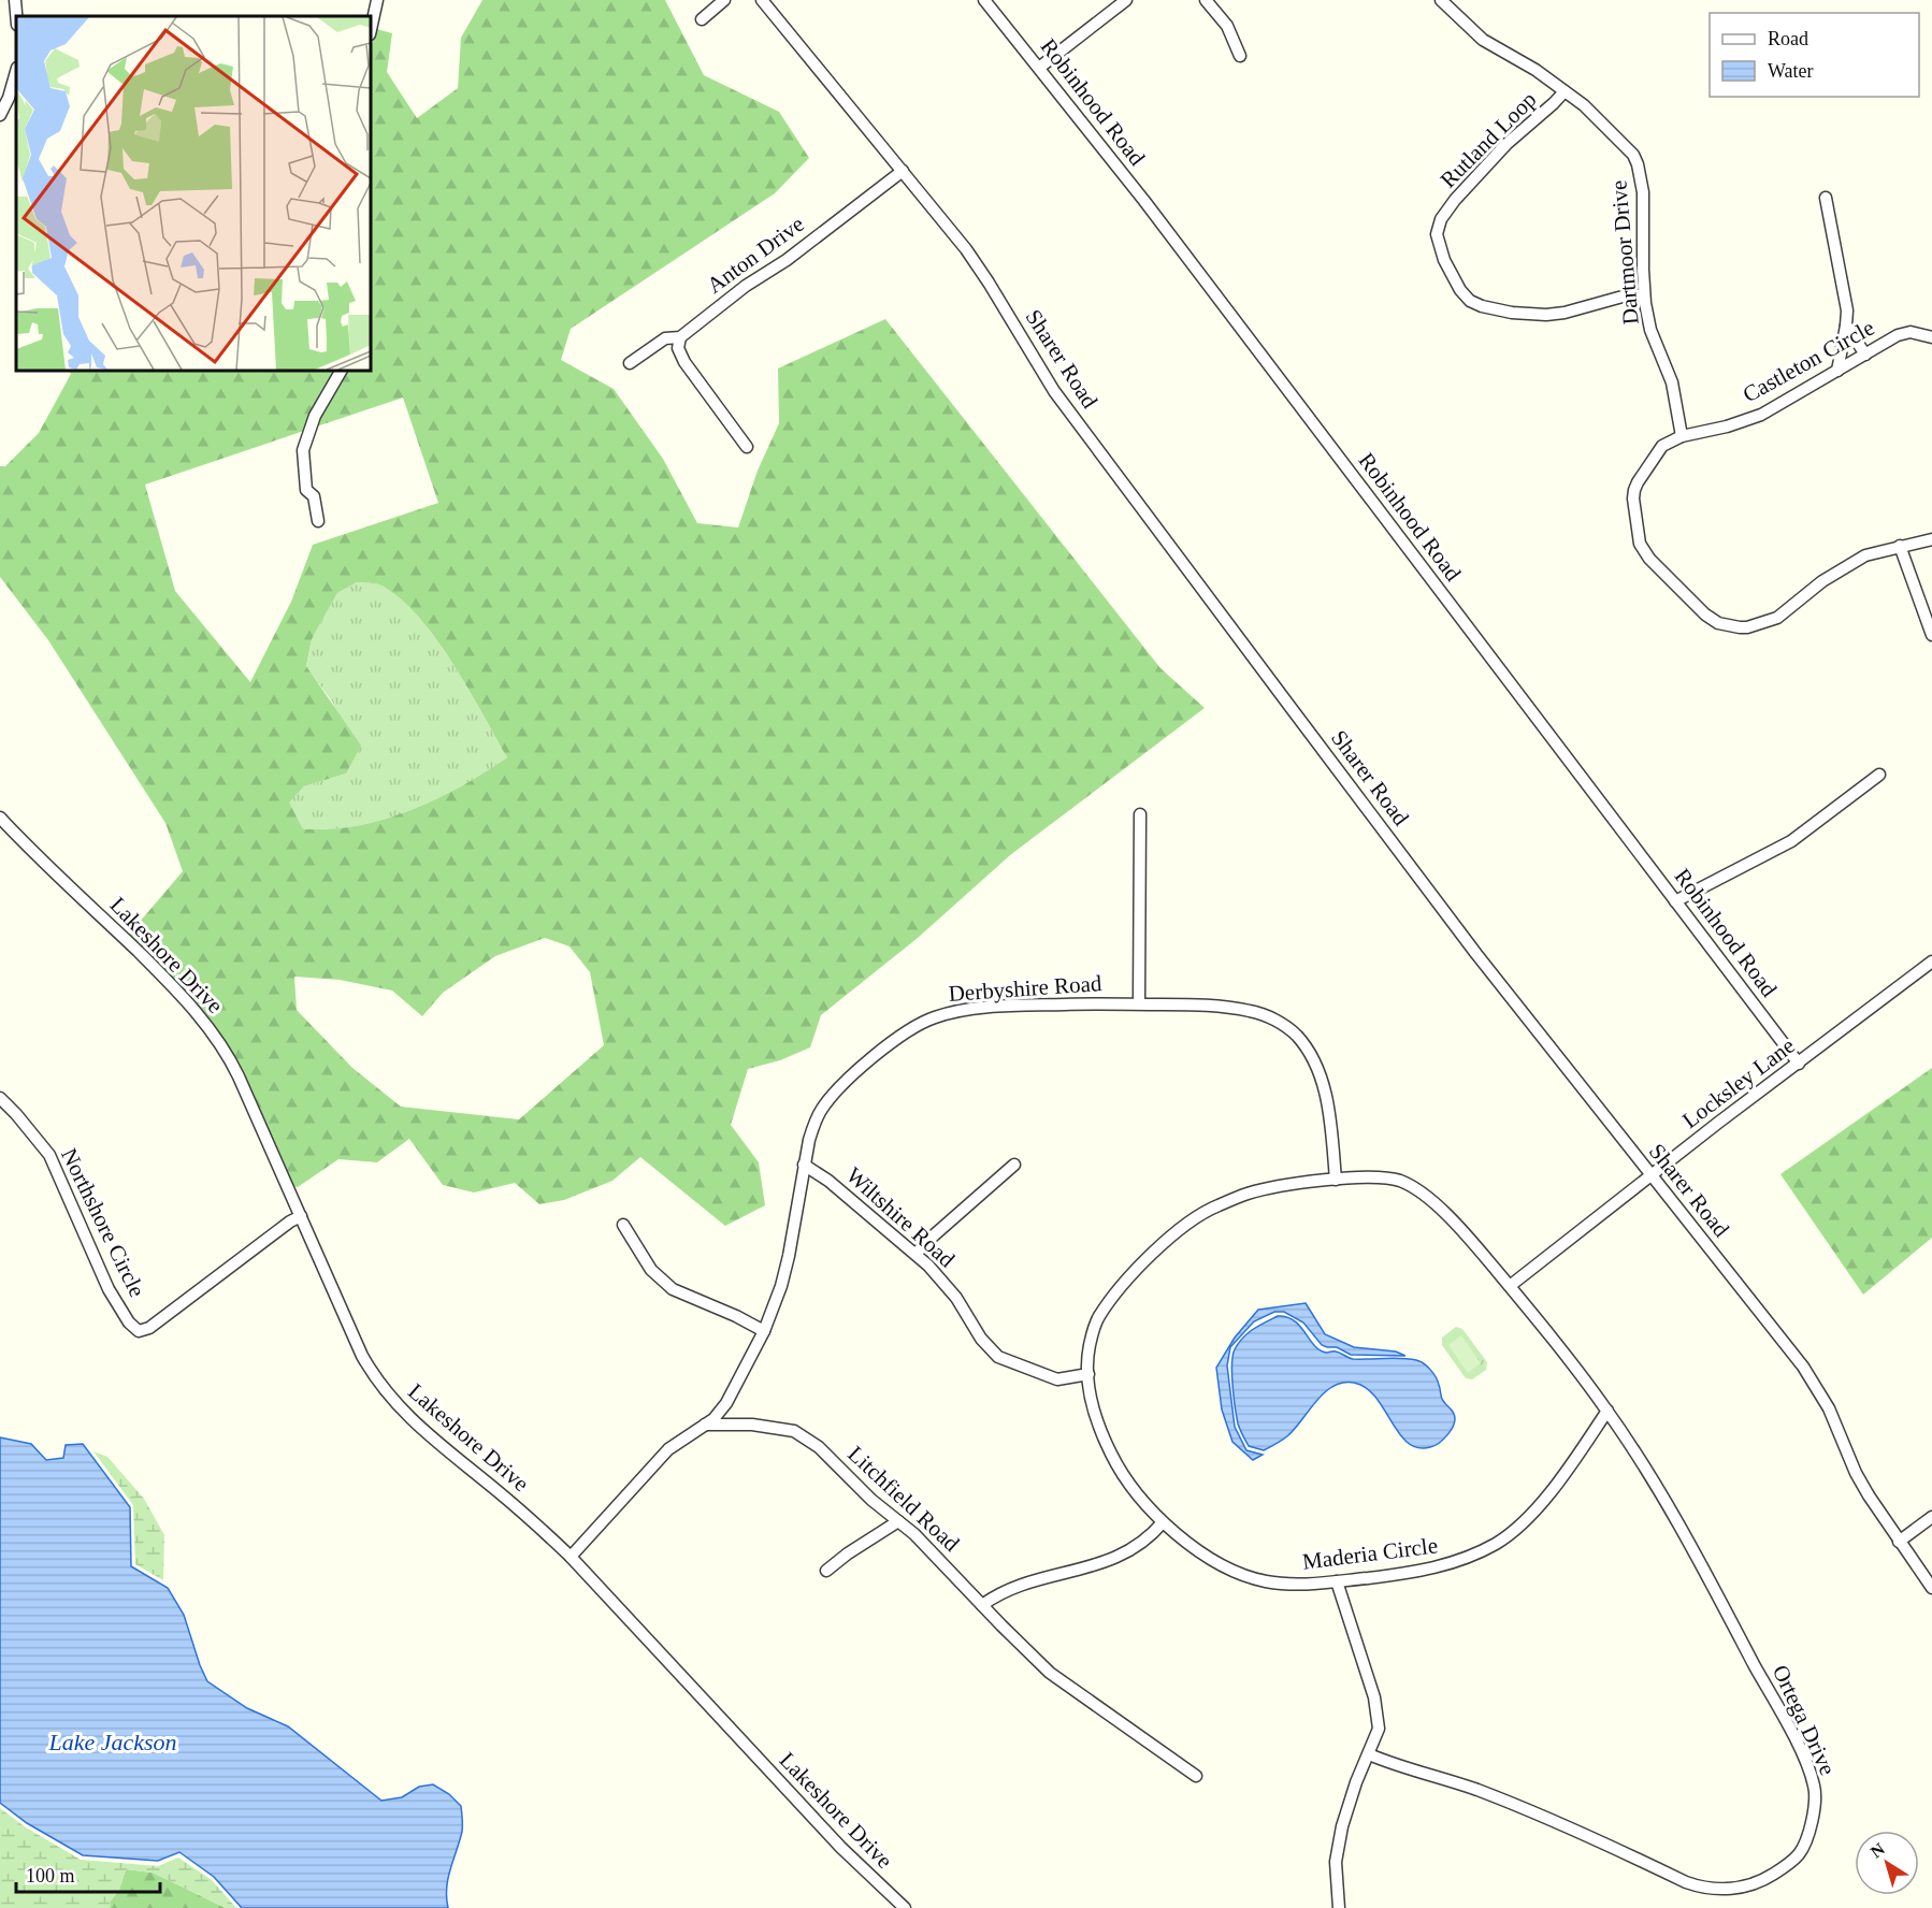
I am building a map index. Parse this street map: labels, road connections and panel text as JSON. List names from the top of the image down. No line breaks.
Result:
{"streets":{"street":["Robinhood Road","Rutland Loop","Dartmoor Drive","Anton Drive","Sharer Road","Castleton Circle","Lakeshore Drive","Derbyshire Road","Locksley Lane","Wiltshire Road","Northshore Circle","Litchfield Road","Maderia Circle","Ortega Drive"]},"crossings":[["Robinhood Road","Locksley Lane"],["Rutland Loop","Dartmoor Drive"],["Dartmoor Drive","Castleton Circle"],["Anton Drive","Sharer Road"],["Sharer Road","Locksley Lane"],["Lakeshore Drive","Northshore Circle"],["Derbyshire Road","Wiltshire Road"],["Derbyshire Road","Litchfield Road"],["Derbyshire Road","Maderia Circle"],["Locksley Lane","Maderia Circle"],["Locksley Lane","Ortega Drive"],["Wiltshire Road","Maderia Circle"],["Maderia Circle","Ortega Drive"]],"water":["Lake Jackson"],"legend":["Road","Water"],"scale_bar":"100 m","north":"top left"}
